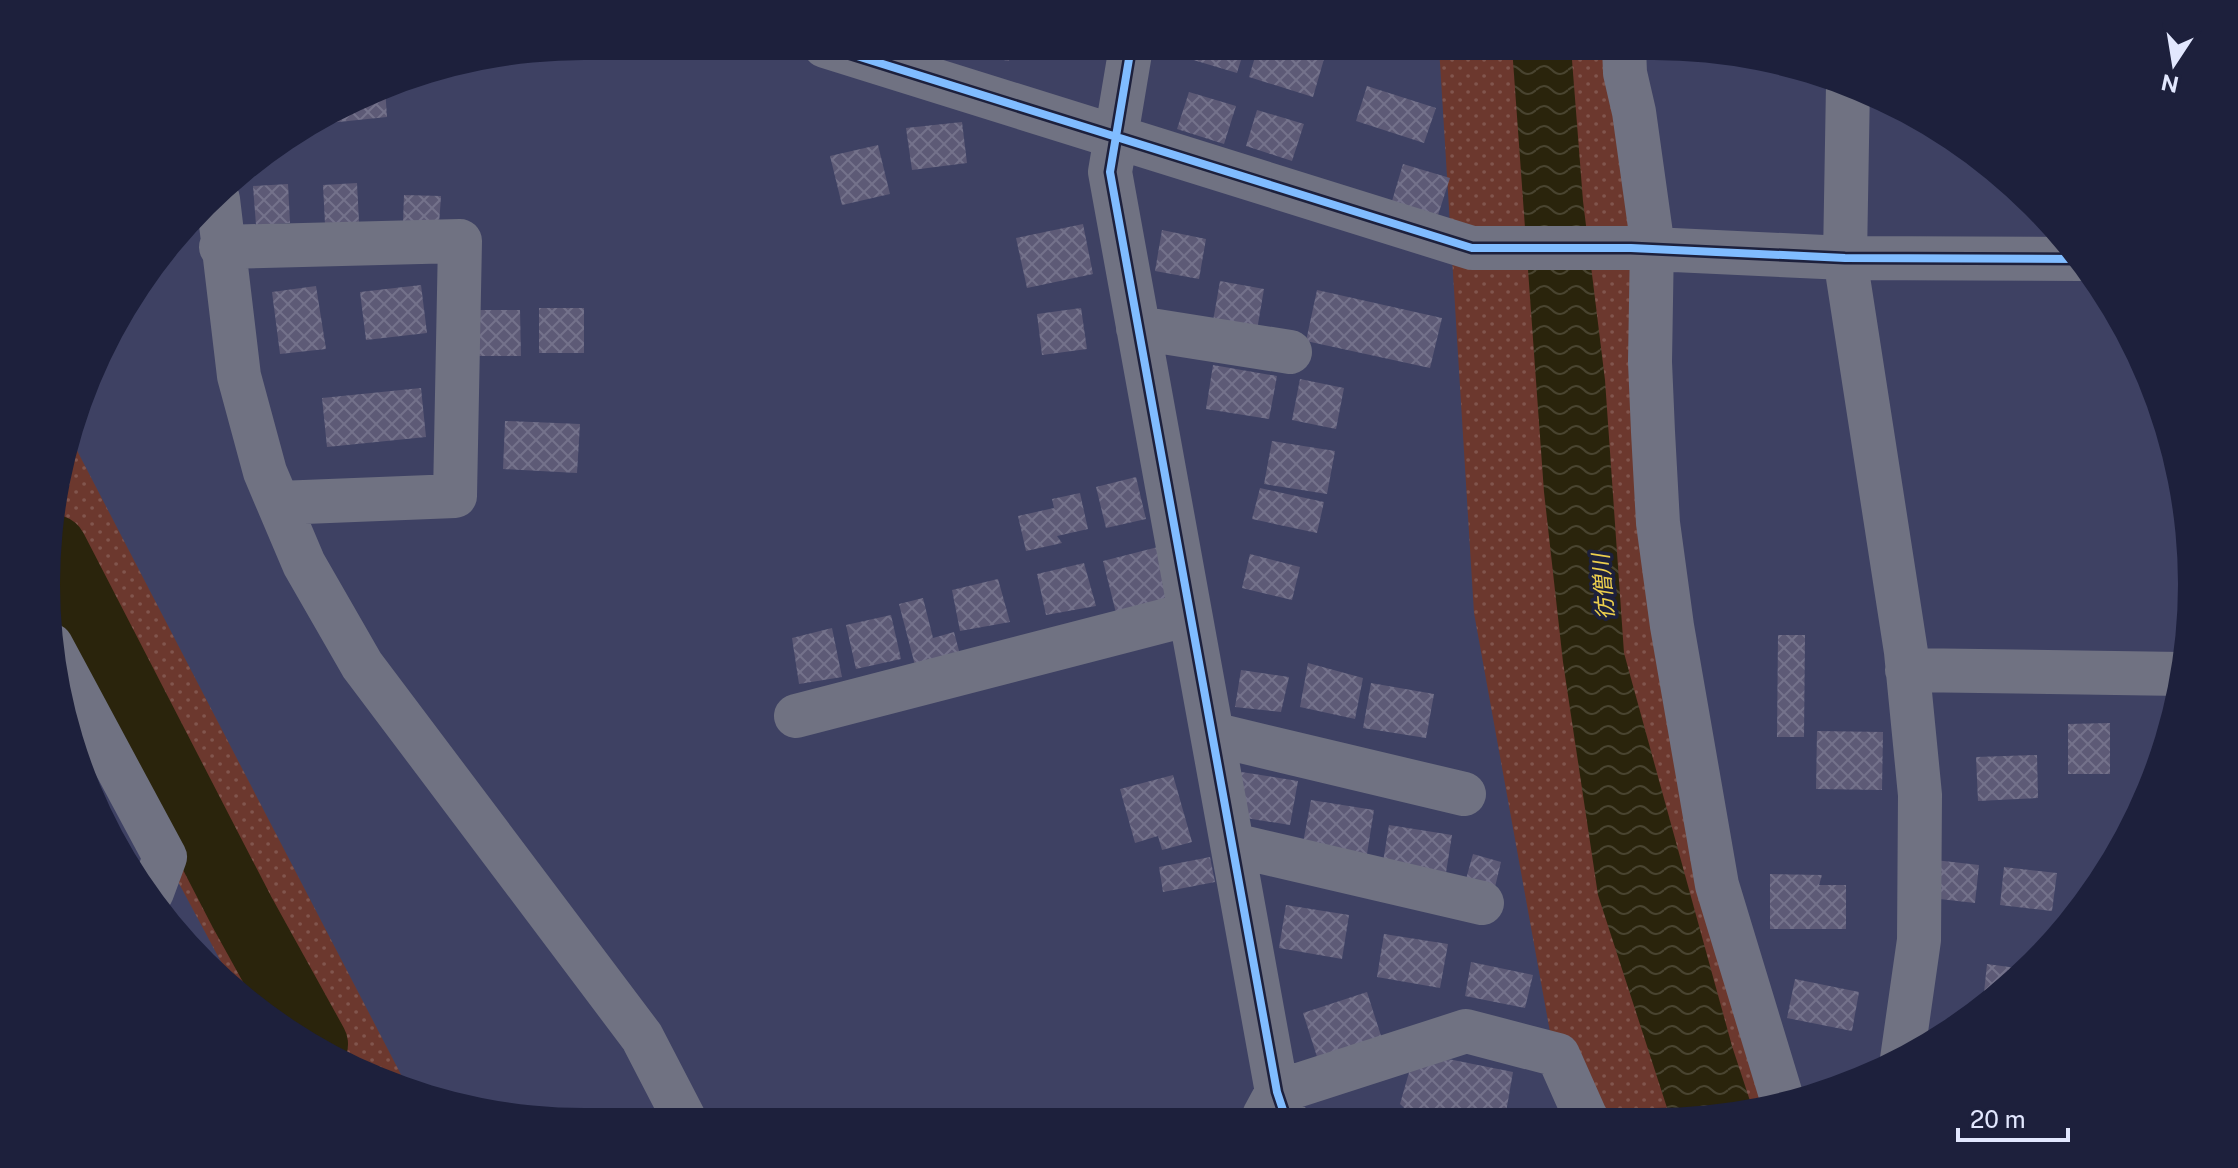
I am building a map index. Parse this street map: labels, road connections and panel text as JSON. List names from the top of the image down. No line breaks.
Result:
{"water":["彷僧川"],"scale_bar":"20 m","north":"bottom"}
